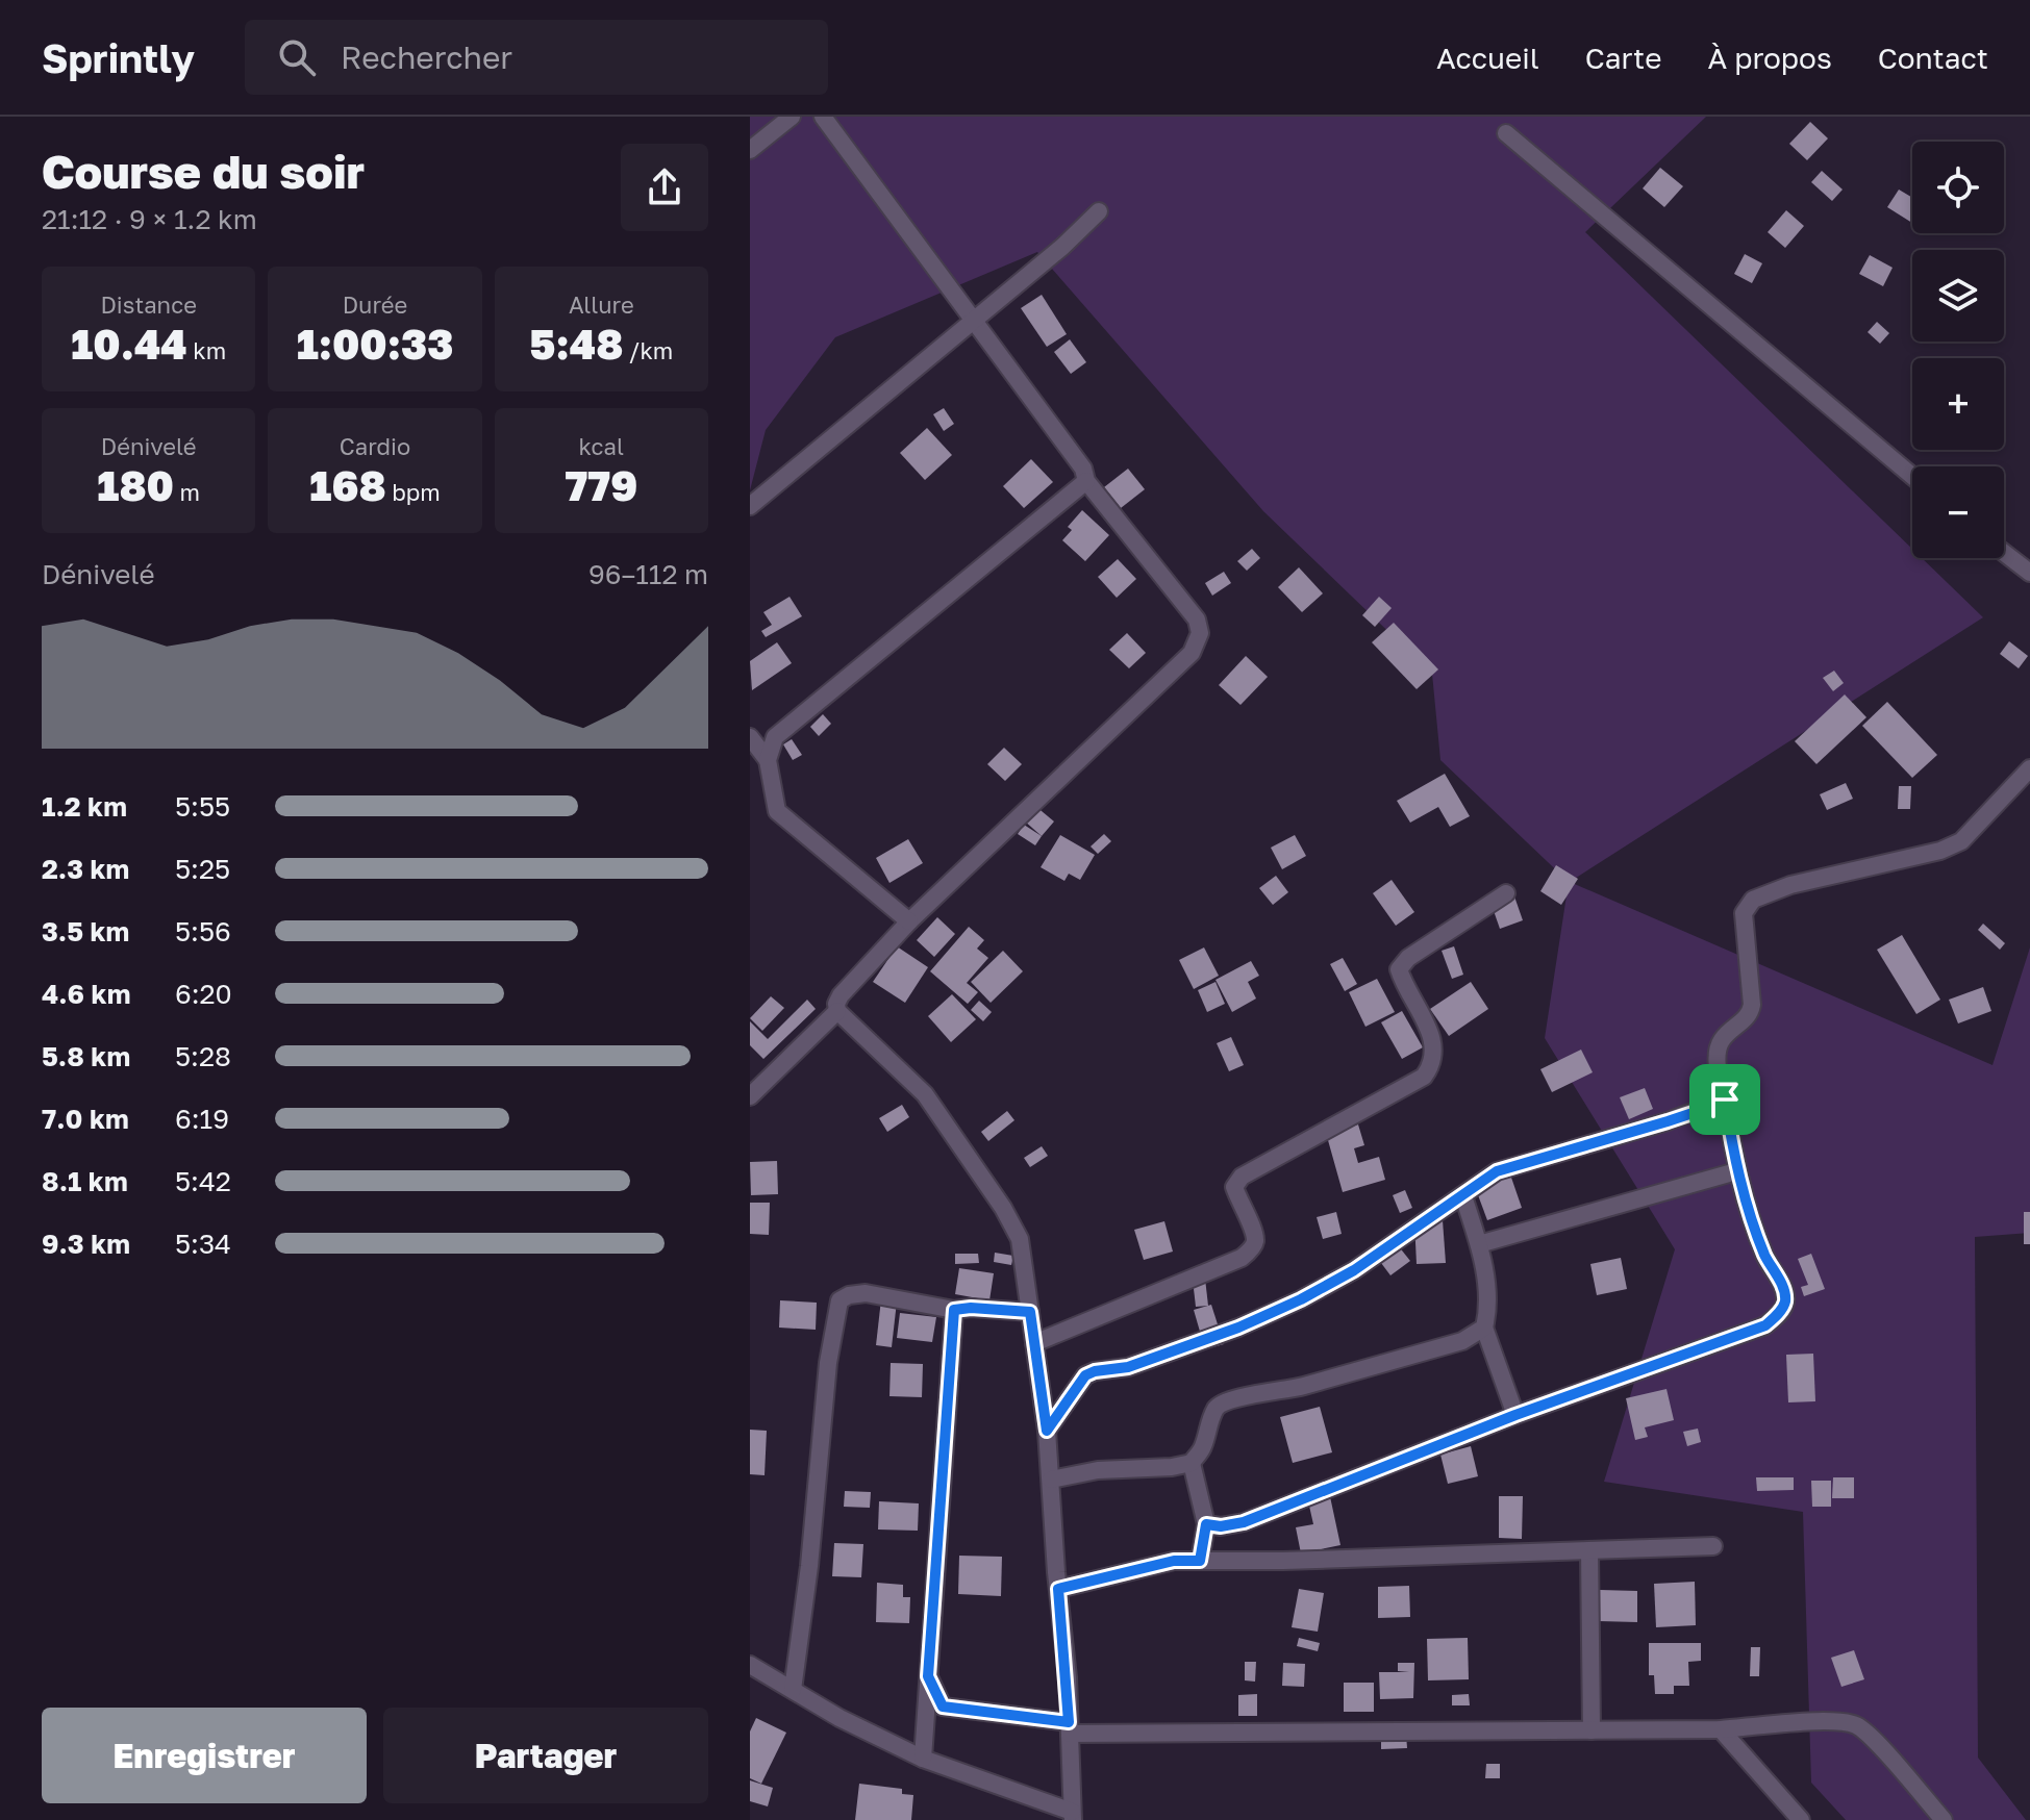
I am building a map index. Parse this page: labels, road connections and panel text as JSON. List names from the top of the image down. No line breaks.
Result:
{"page":{"header":"Sprintly","search":"Rechercher","nav":["Accueil","Carte","À propos","Contact"],"heading":["Course du soir","21:12 · 9 × 1.2 km"],"map_buttons":["+","−"],"stats":[["Distance","10.44 km"],["Durée","1:00:33"],["Allure","5:48 /km"],["Dénivelé","180 m"],["Cardio","168 bpm"],["kcal","779"]],"chart":["Dénivelé","96–112 m"],"list":[{"name":"1.2 km","note":"5:55"},{"name":"2.3 km","note":"5:25"},{"name":"3.5 km","note":"5:56"},{"name":"4.6 km","note":"6:20"},{"name":"5.8 km","note":"5:28"},{"name":"7.0 km","note":"6:19"},{"name":"8.1 km","note":"5:42"},{"name":"9.3 km","note":"5:34"}],"buttons":["Enregistrer","Partager"]}}
